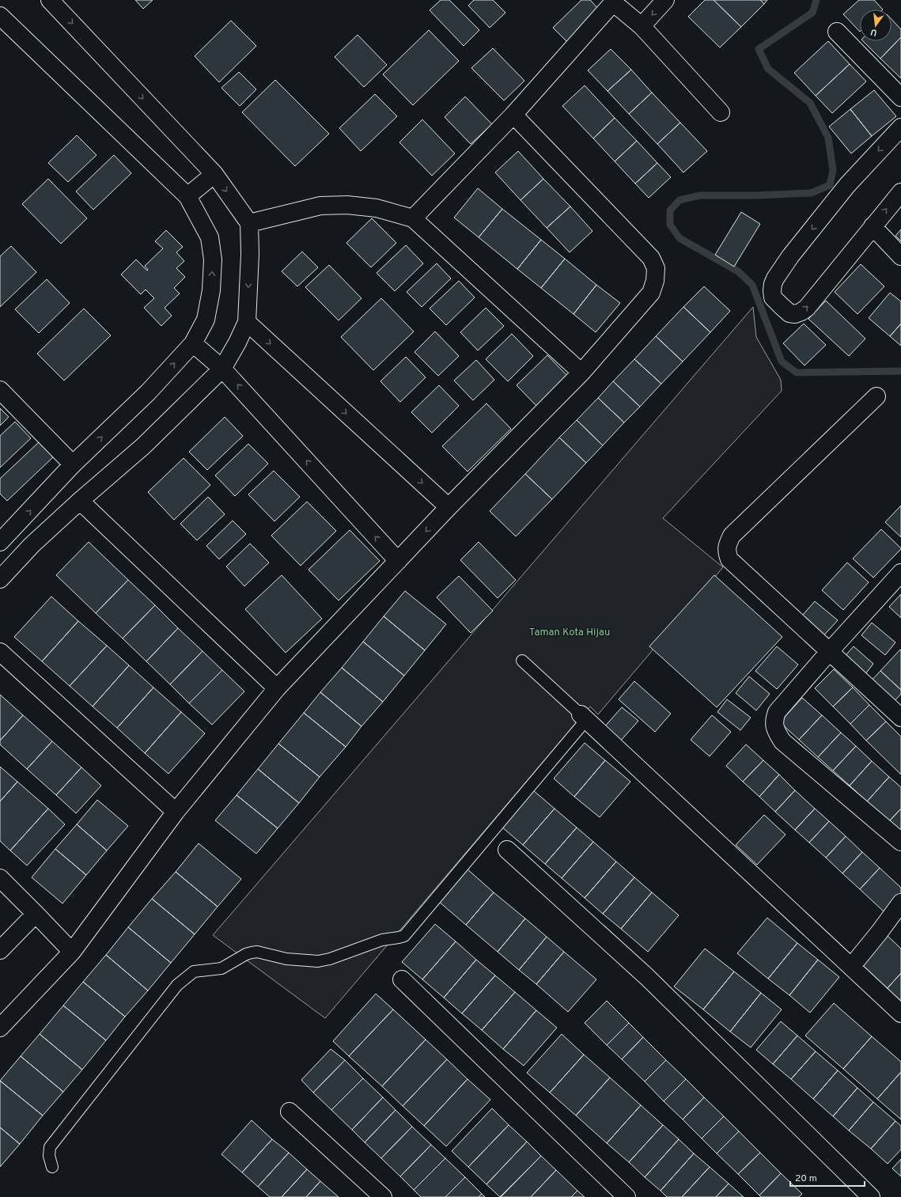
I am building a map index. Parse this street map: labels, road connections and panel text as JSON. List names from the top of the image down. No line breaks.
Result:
{"parks":["Taman Kota Hijau"],"scale_bar":"20 m","north":"bottom"}
